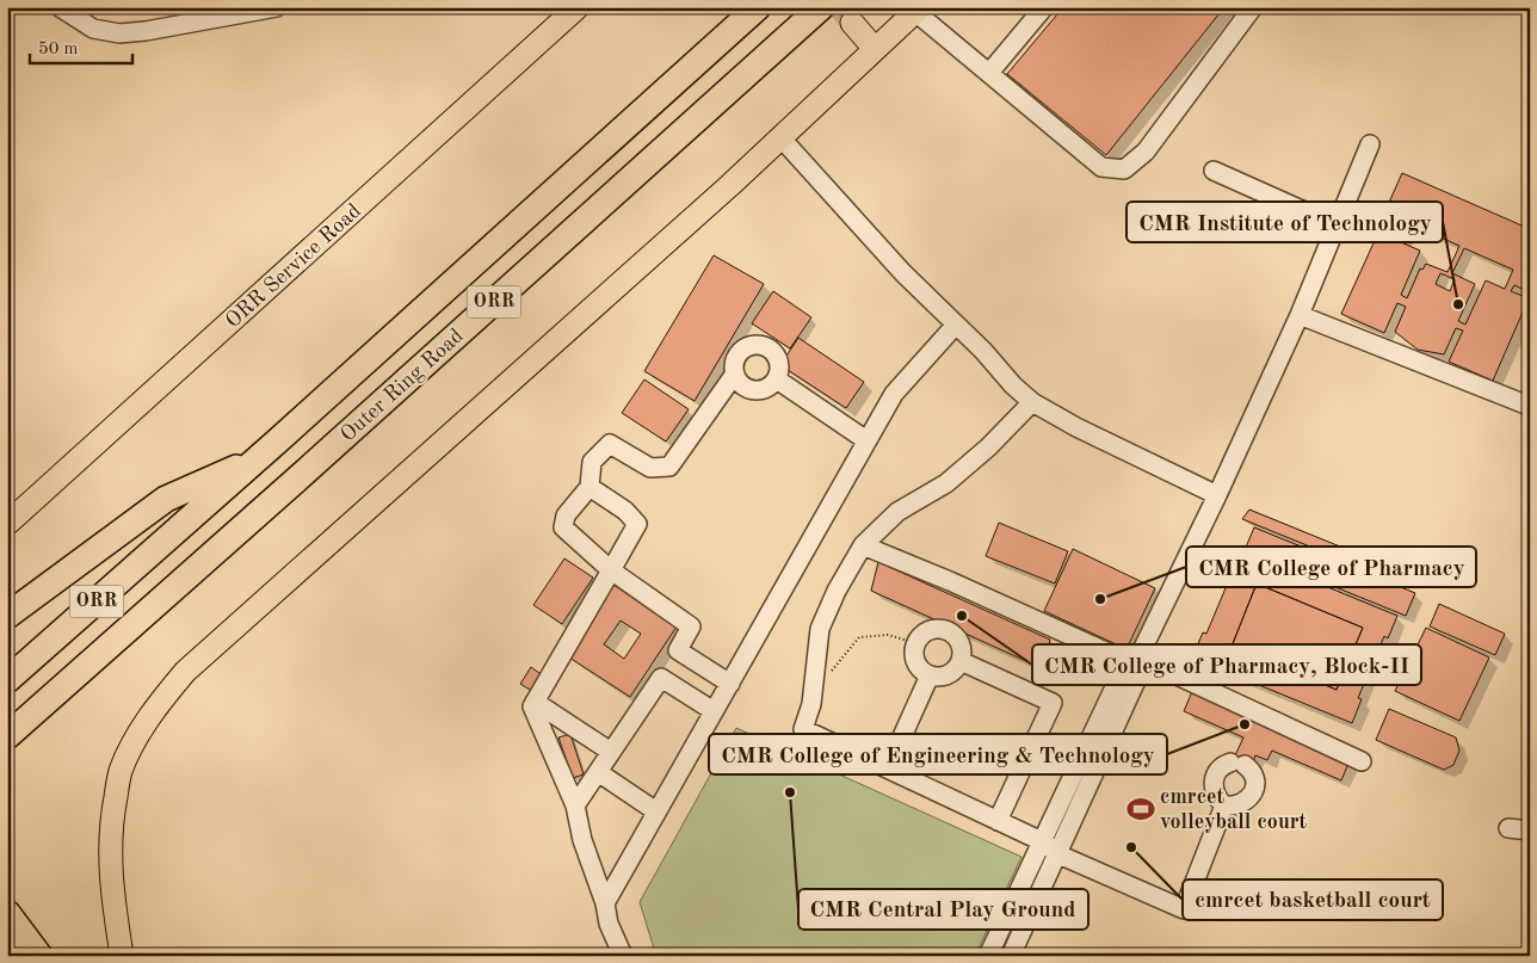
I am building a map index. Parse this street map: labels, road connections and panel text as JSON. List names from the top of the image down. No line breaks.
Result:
{"streets":{"highway":["ORR","Outer Ring Road"],"main road":["ORR Service Road"]},"places":{"other":["CMR Institute of Technology","CMR College of Pharmacy","CMR College of Pharmacy, Block-II","CMR College of Engineering & Technology","CMR Central Play Ground","cmrcet basketball court"],"sports":["cmrcet volleyball court"]},"scale_bar":"50 m"}
